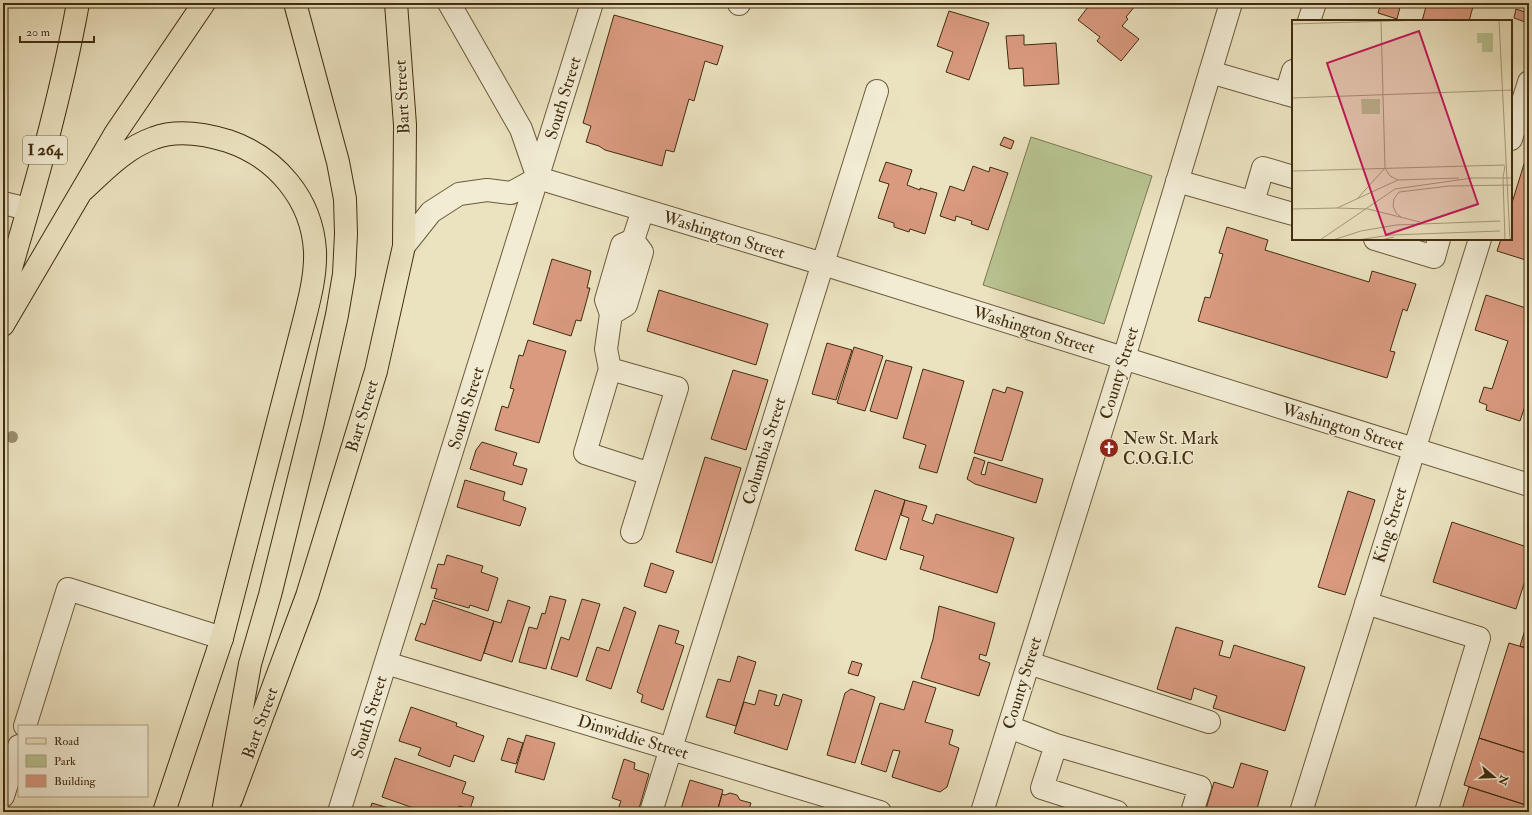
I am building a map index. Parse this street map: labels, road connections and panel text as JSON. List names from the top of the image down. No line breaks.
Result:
{"streets":{"main road":["Bart Street","I 264"],"street":["South Street","Washington Street","County Street","Columbia Street","King Street","Dinwiddie Street"]},"crossings":[["South Street","Washington Street"],["South Street","Dinwiddie Street"],["Washington Street","County Street"],["Washington Street","Columbia Street"],["Washington Street","King Street"],["Columbia Street","Dinwiddie Street"]],"places":{"church":["New St. Mark C.O.G.I.C"]},"legend":["Road","Park","Building"],"scale_bar":"20 m","north":"right"}
